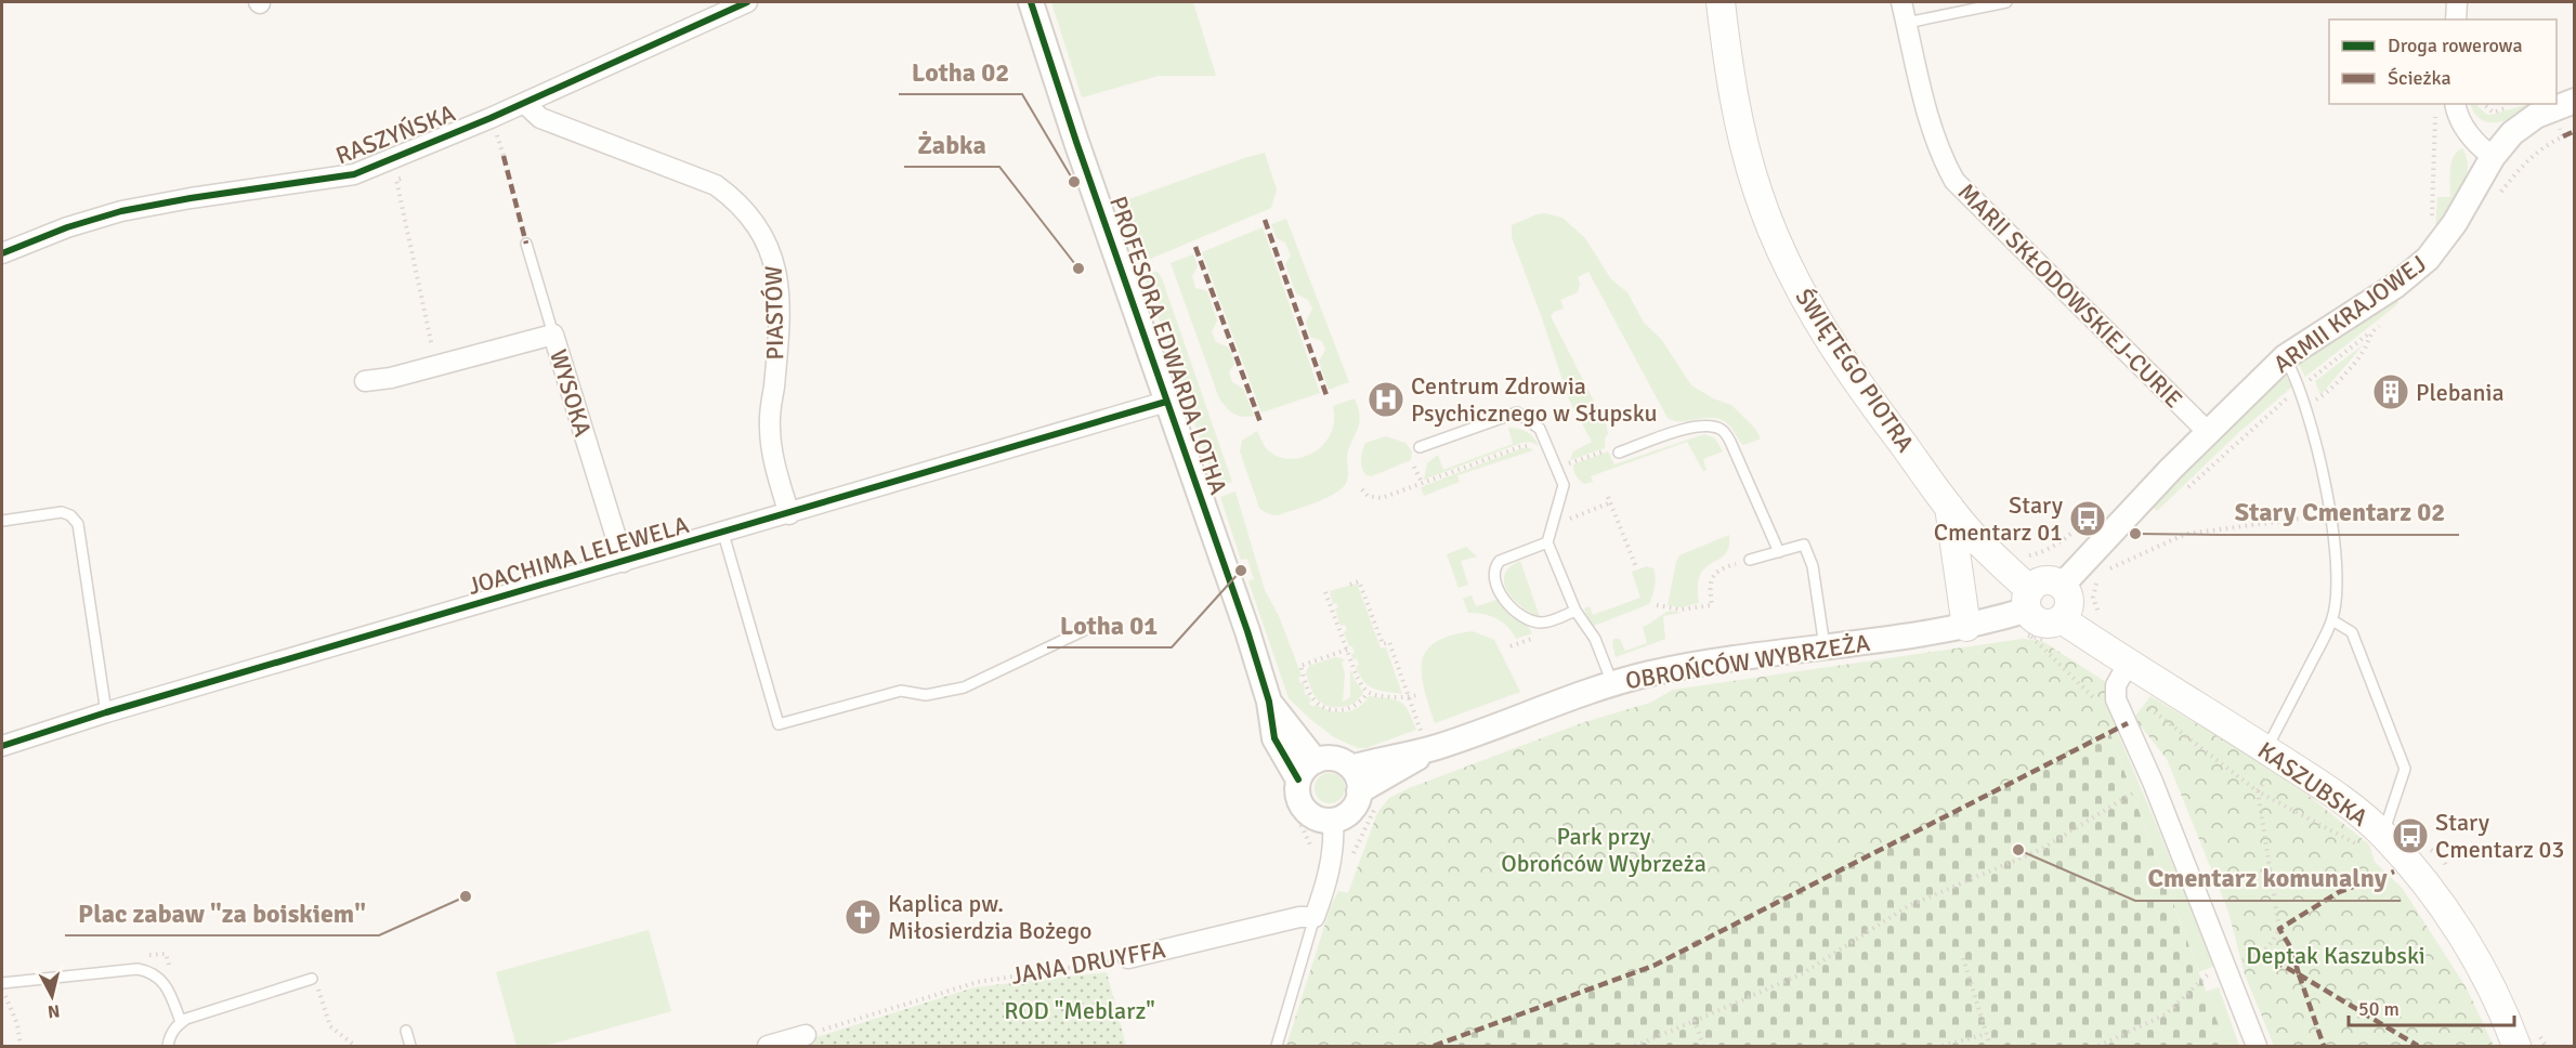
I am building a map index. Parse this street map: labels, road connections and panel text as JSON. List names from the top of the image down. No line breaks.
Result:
{"streets":{"main road":["ŚWIĘTEGO PIOTRA","KASZUBSKA"],"street":["RASZYŃSKA","MARII SKŁODOWSKIEJ-CURIE","PIASTÓW","ARMII KRAJOWEJ","PROFESORA EDWARDA LOTHA","WYSOKA","JOACHIMA LELEWELA","OBROŃCÓW WYBRZEŻA","JANA DRUYFFA"]},"crossings":[["RASZYŃSKA","PIASTÓW"],["MARII SKŁODOWSKIEJ-CURIE","ARMII KRAJOWEJ"],["PIASTÓW","JOACHIMA LELEWELA"],["ARMII KRAJOWEJ","ŚWIĘTEGO PIOTRA"],["ARMII KRAJOWEJ","OBROŃCÓW WYBRZEŻA"],["ARMII KRAJOWEJ","KASZUBSKA"],["PROFESORA EDWARDA LOTHA","JOACHIMA LELEWELA"],["ŚWIĘTEGO PIOTRA","OBROŃCÓW WYBRZEŻA"],["ŚWIĘTEGO PIOTRA","KASZUBSKA"],["WYSOKA","JOACHIMA LELEWELA"],["OBROŃCÓW WYBRZEŻA","KASZUBSKA"]],"parks":["Park przy Obrońców Wybrzeża","Deptak Kaszubski","ROD \"Meblarz\""],"places":{"other":["Lotha 02","Żabka","Stary Cmentarz 02","Lotha 01","Cmentarz komunalny","Plac zabaw \"za boiskiem\""],"building":["Plebania"],"hospital":["Centrum Zdrowia Psychicznego w Słupsku"],"bus stop":["Stary Cmentarz 01","Stary Cmentarz 03"],"church":["Kaplica pw. Miłosierdzia Bożego"]},"legend":["Droga rowerowa","Ścieżka"],"scale_bar":"50 m","north":"bottom"}
